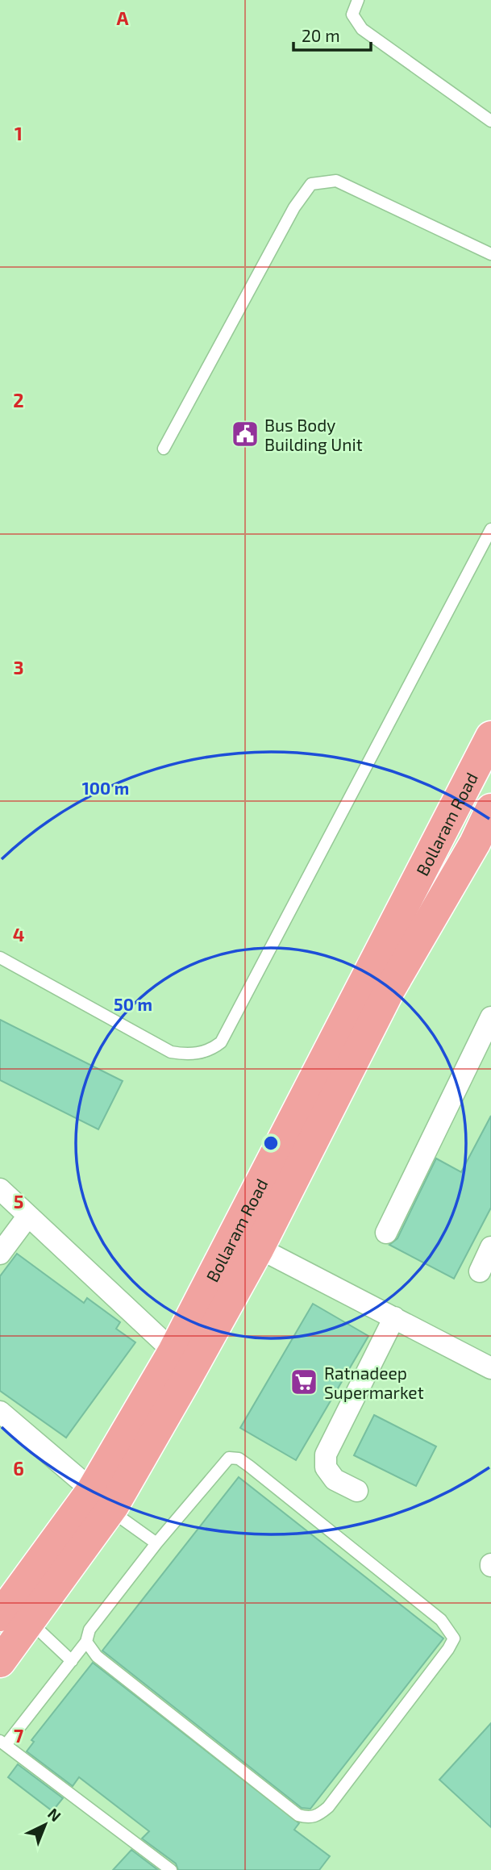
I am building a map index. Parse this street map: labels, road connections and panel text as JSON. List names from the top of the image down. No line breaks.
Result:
{"streets":{"main road":["Bollaram Road"]},"places":{"public building":["Bus Body Building Unit"],"supermarket":["Ratnadeep Supermarket"]},"scale_bar":"20 m","north":"top right","grid":{"columns":["A"],"rows":["1","2","3","4","5","6","7"]},"rings":["100 m","50 m"]}
